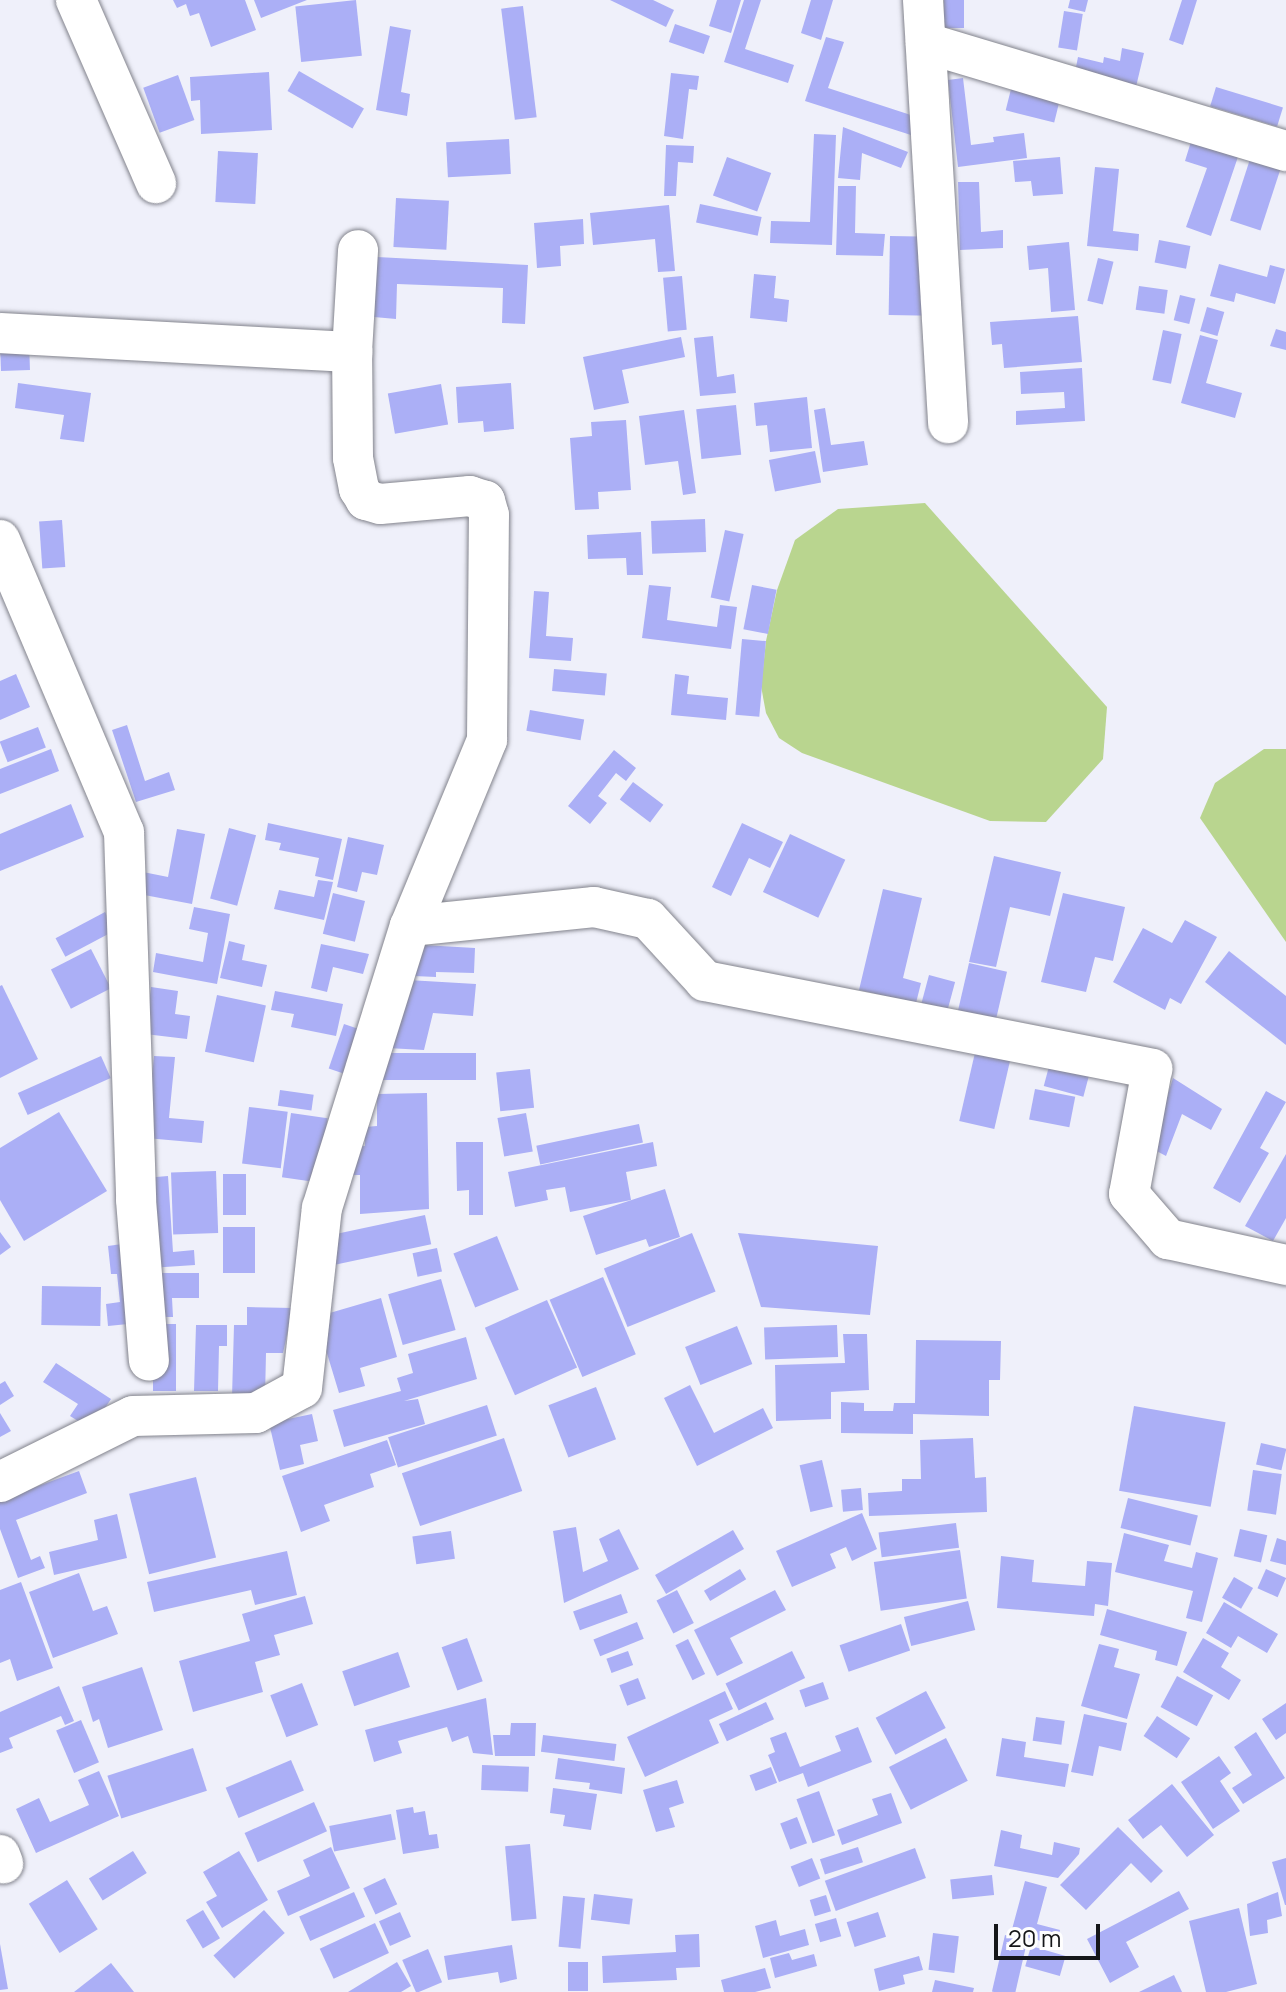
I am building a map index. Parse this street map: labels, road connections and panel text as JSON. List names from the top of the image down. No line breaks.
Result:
{"scale_bar":"20 m"}
